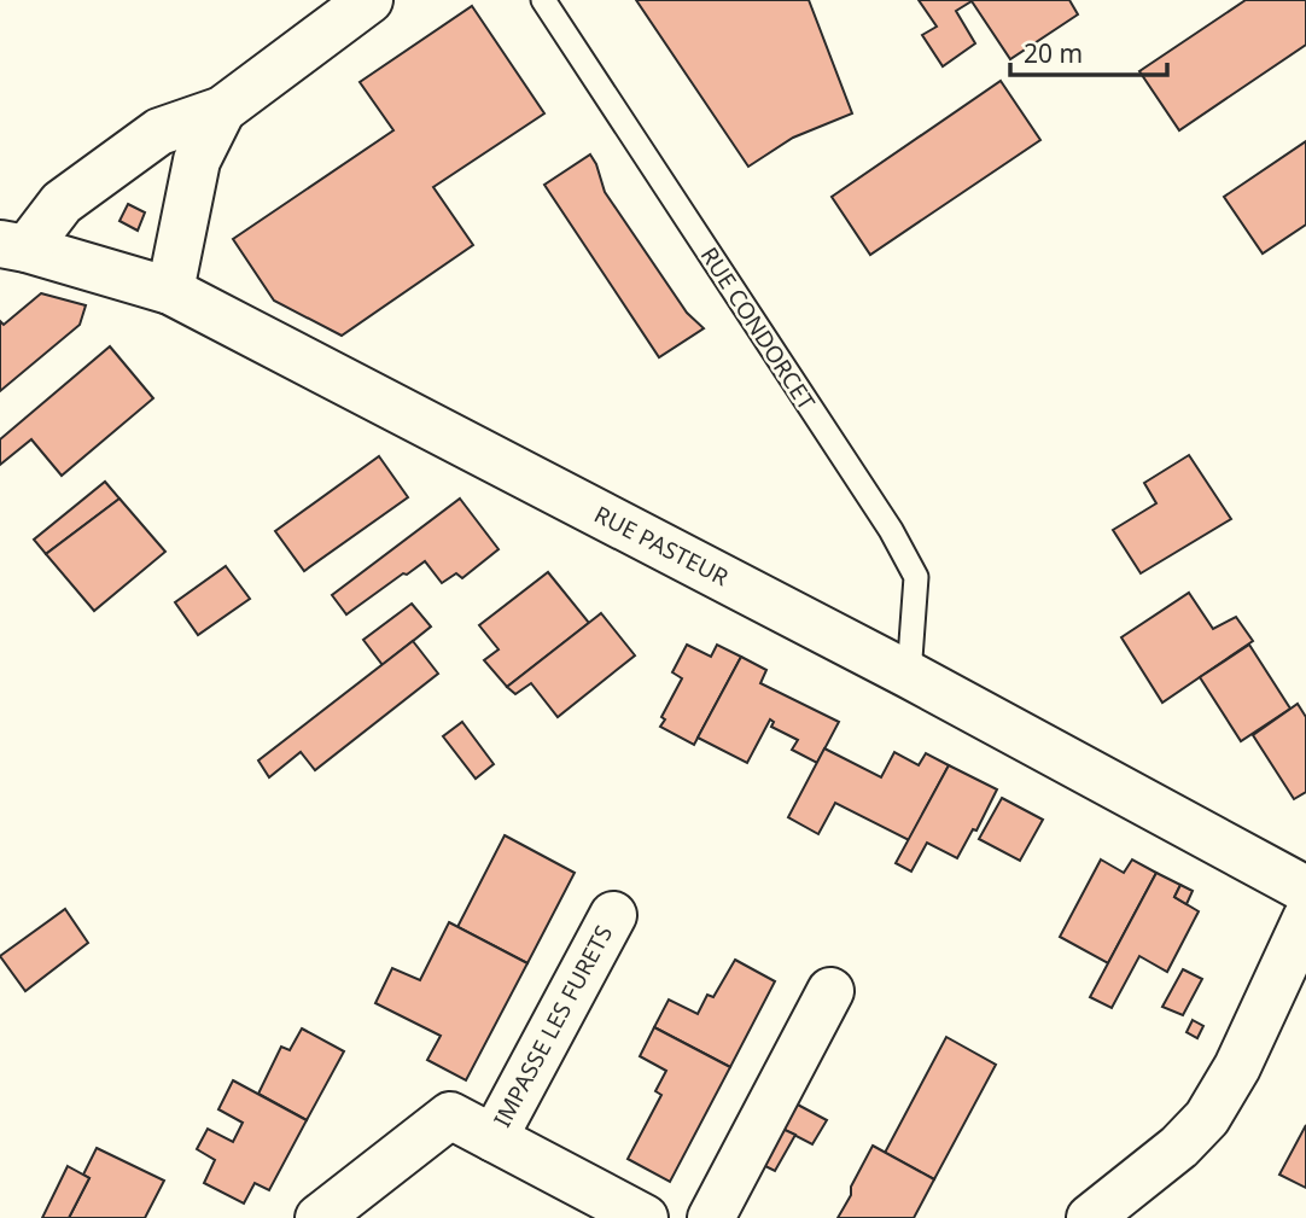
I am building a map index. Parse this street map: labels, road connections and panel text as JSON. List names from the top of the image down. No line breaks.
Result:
{"streets":{"street":["RUE PASTEUR","IMPASSE LES FURETS"],"lane":["RUE CONDORCET"]},"crossings":[["RUE CONDORCET","RUE PASTEUR"]],"scale_bar":"20 m"}
